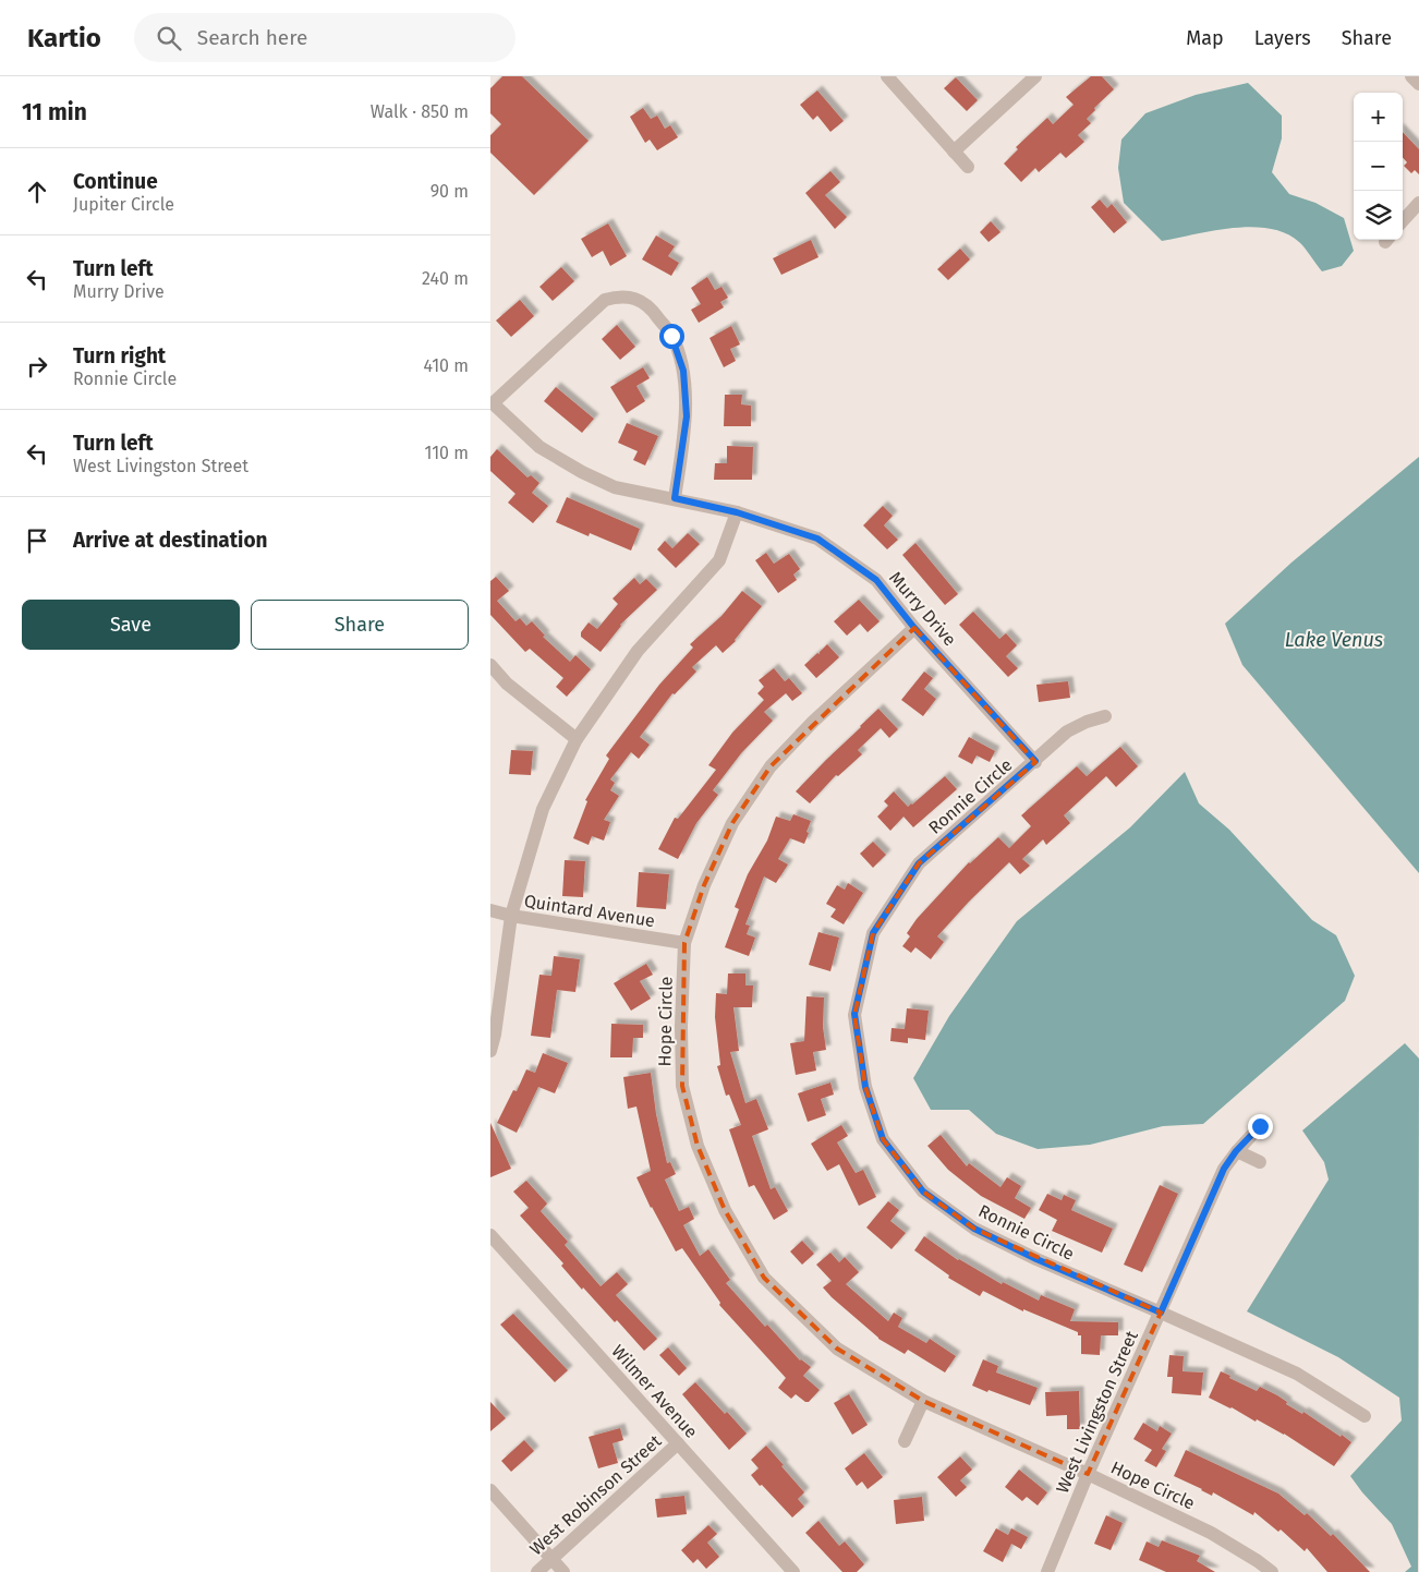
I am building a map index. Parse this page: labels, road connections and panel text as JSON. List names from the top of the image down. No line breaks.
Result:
{"streets":{"street":["Murry Drive","Ronnie Circle","Quintard Avenue","Hope Circle","Wilmer Avenue","West Livingston Street","West Robinson Street"]},"crossings":[["Murry Drive","Ronnie Circle"],["Murry Drive","Hope Circle"],["Ronnie Circle","West Livingston Street"],["Quintard Avenue","Hope Circle"],["Hope Circle","West Livingston Street"],["Wilmer Avenue","West Robinson Street"]],"water":["Lake Venus"],"page":{"header":"Kartio","search":"Search here","nav":["Map","Layers","Share"],"heading":["11 min","Walk · 850 m"],"map_buttons":["+","−"],"list":[["Continue","Jupiter Circle","90 m"],["Turn left","Murry Drive","240 m"],["Turn right","Ronnie Circle","410 m"],["Turn left","West Livingston Street","110 m"],"Arrive at destination"],"buttons":["Save","Share"]}}
